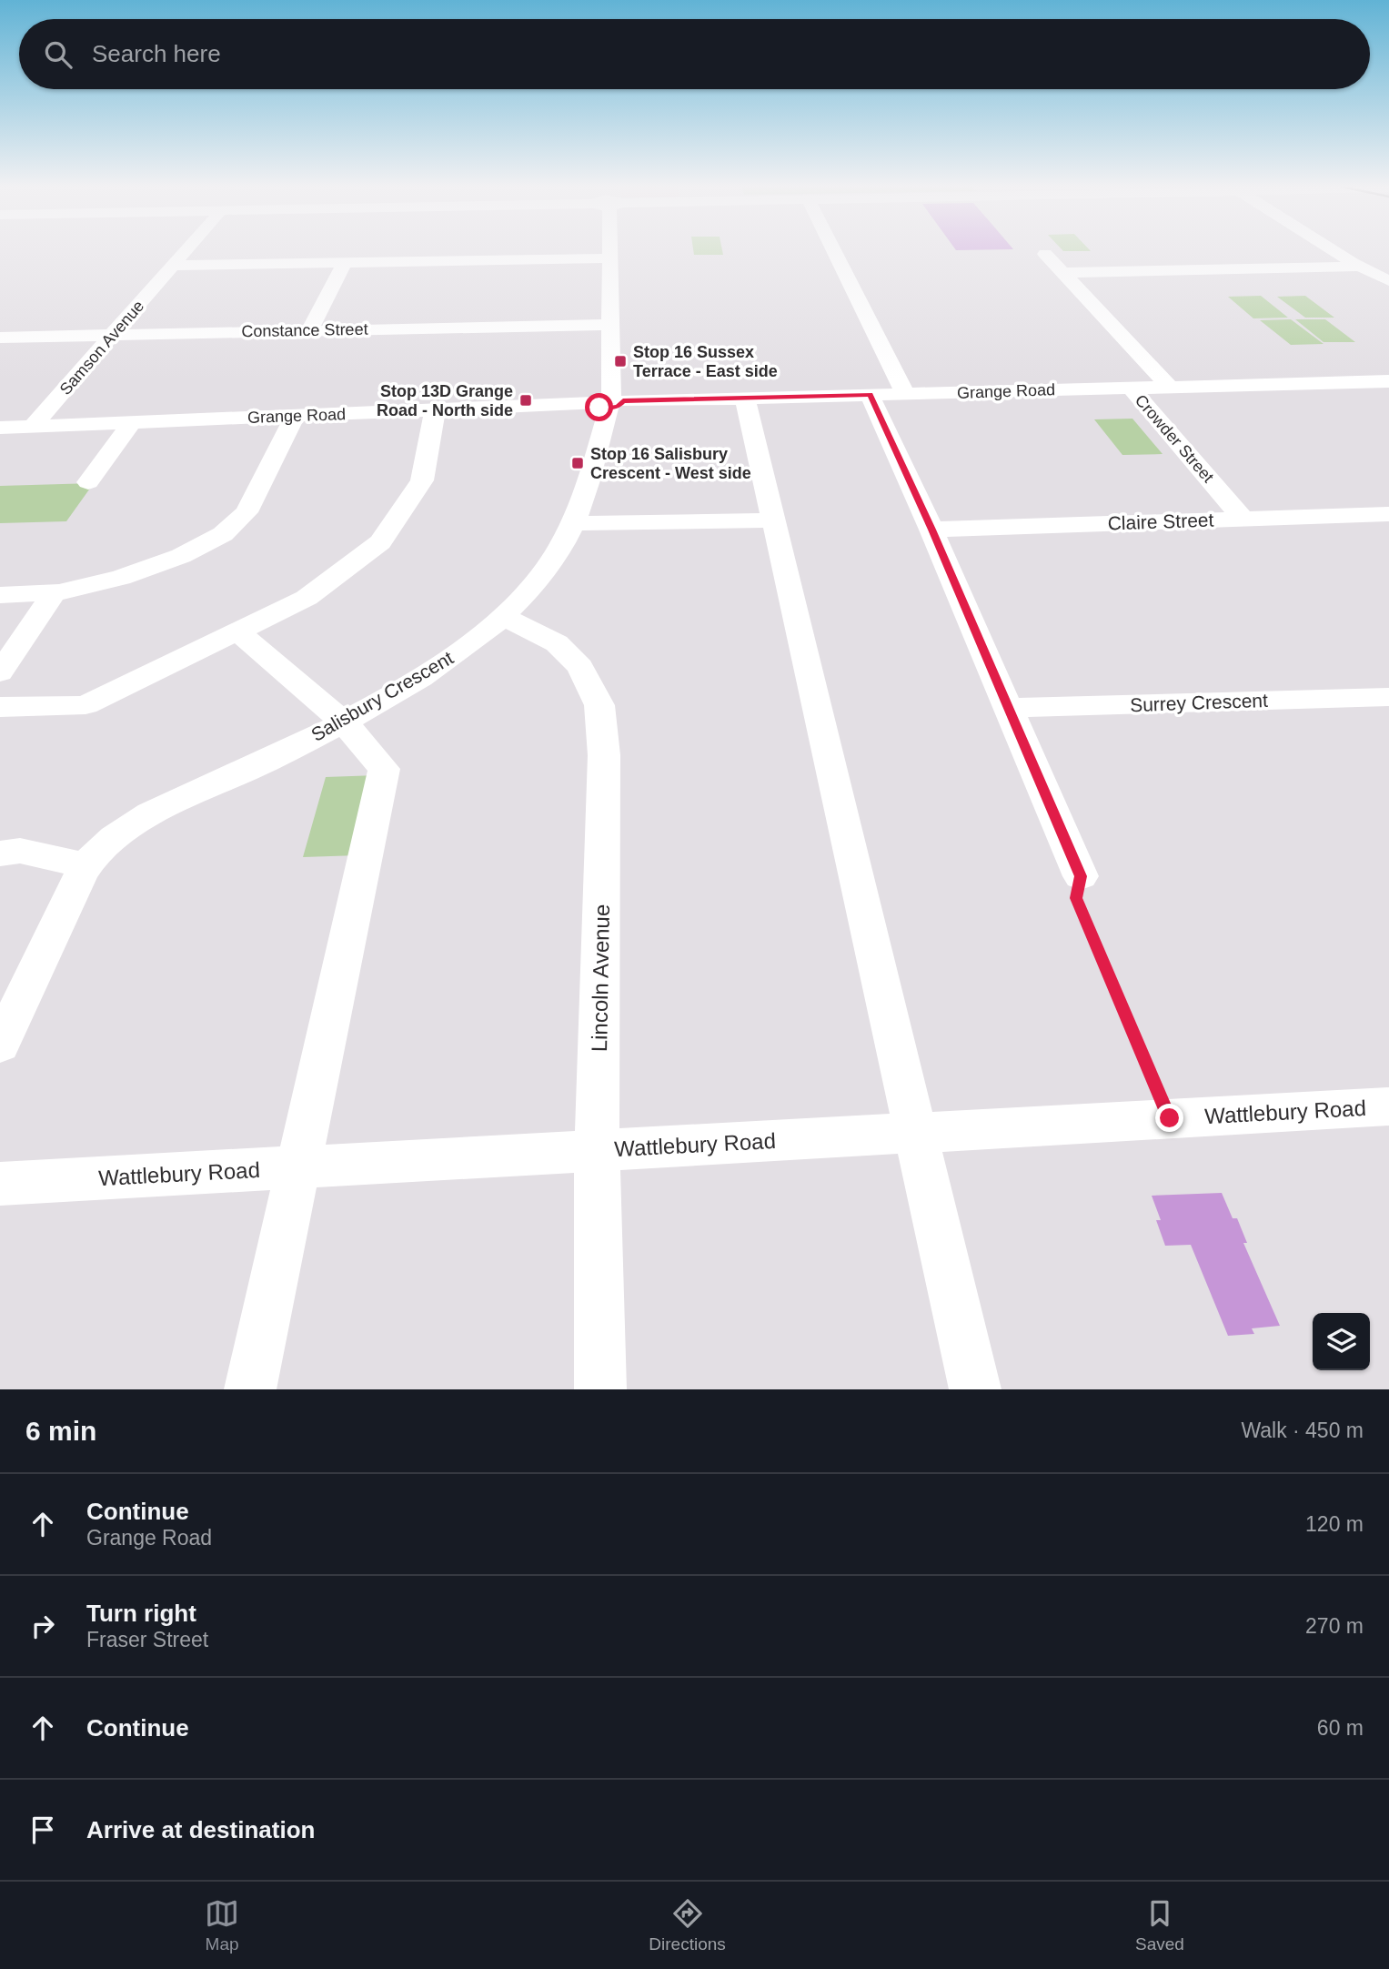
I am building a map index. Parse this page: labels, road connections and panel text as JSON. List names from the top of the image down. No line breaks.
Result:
{"streets":{"street":["Constance Street","Samson Avenue","Grange Road","Crowder Street","Claire Street","Salisbury Crescent","Surrey Crescent","Lincoln Avenue","Wattlebury Road"]},"crossings":[["Constance Street","Samson Avenue"],["Constance Street","Salisbury Crescent"],["Samson Avenue","Grange Road"],["Grange Road","Crowder Street"],["Grange Road","Salisbury Crescent"],["Crowder Street","Claire Street"],["Salisbury Crescent","Lincoln Avenue"],["Lincoln Avenue","Wattlebury Road"]],"places":{"transit":["Stop 16 Sussex Terrace - East side","Stop 13D Grange Road - North side","Stop 16 Salisbury Crescent - West side"]},"page":{"search":"Search here","heading":["6 min","Walk · 450 m"],"list":[["Continue","Grange Road","120 m"],["Turn right","Fraser Street","270 m"],["Continue","60 m"],"Arrive at destination"],"nav":["Map","Directions","Saved"]}}
